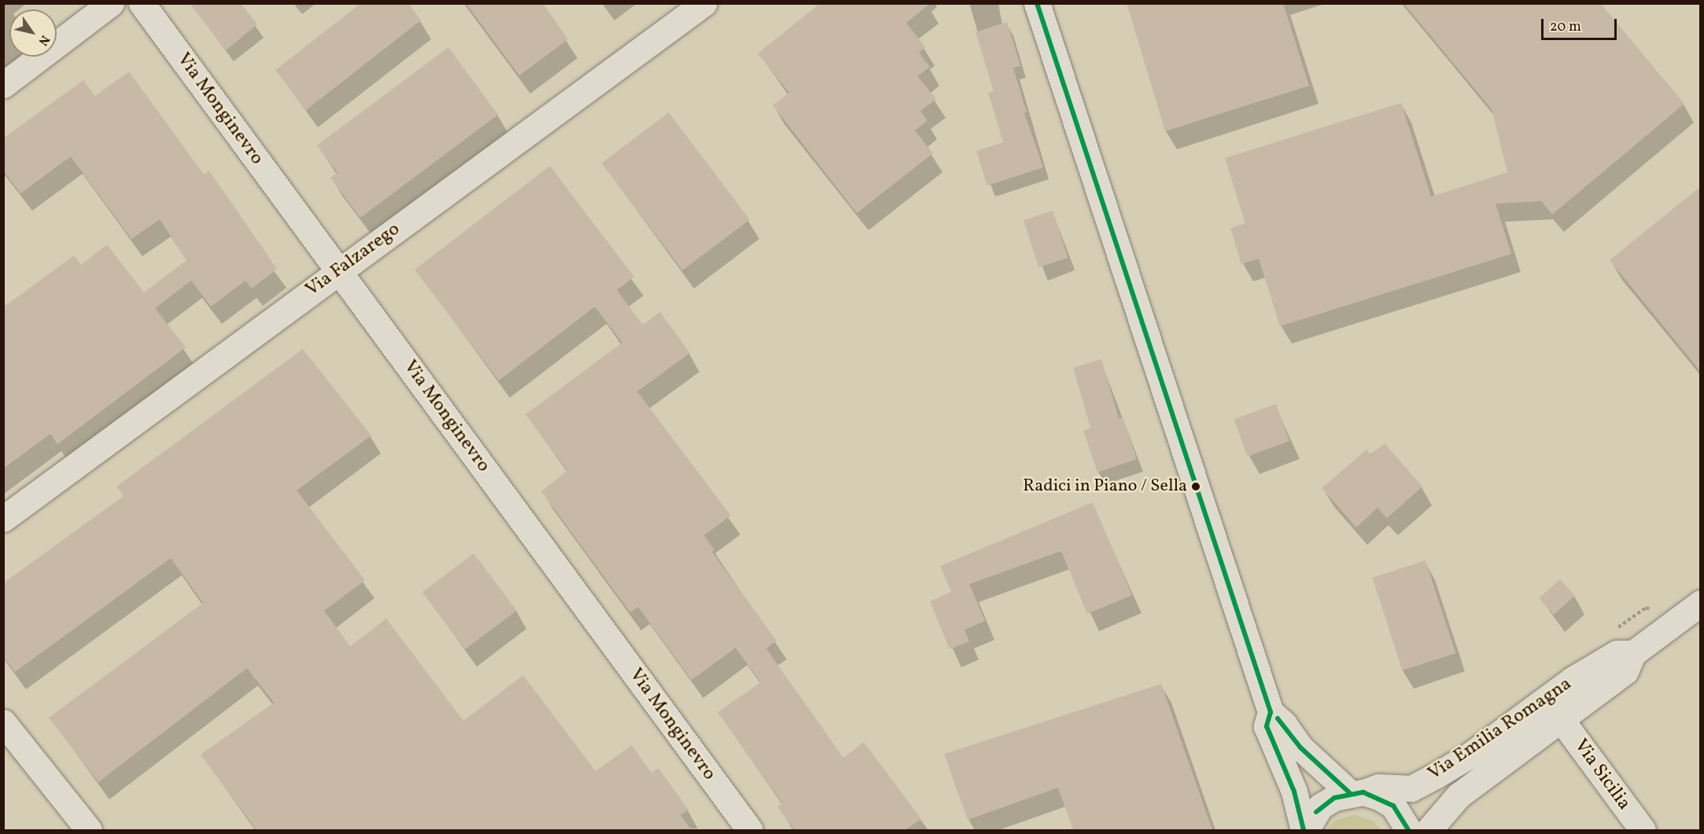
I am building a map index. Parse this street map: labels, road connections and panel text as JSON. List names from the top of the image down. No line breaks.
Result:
{"streets":{"street":["Via Monginevro","Via Falzarego","Via Emilia Romagna","Via Sicilia"]},"crossings":[["Via Monginevro","Via Falzarego"],["Via Emilia Romagna","Via Sicilia"]],"places":["Radici in Piano / Sella"],"scale_bar":"20 m","north":"bottom right"}
